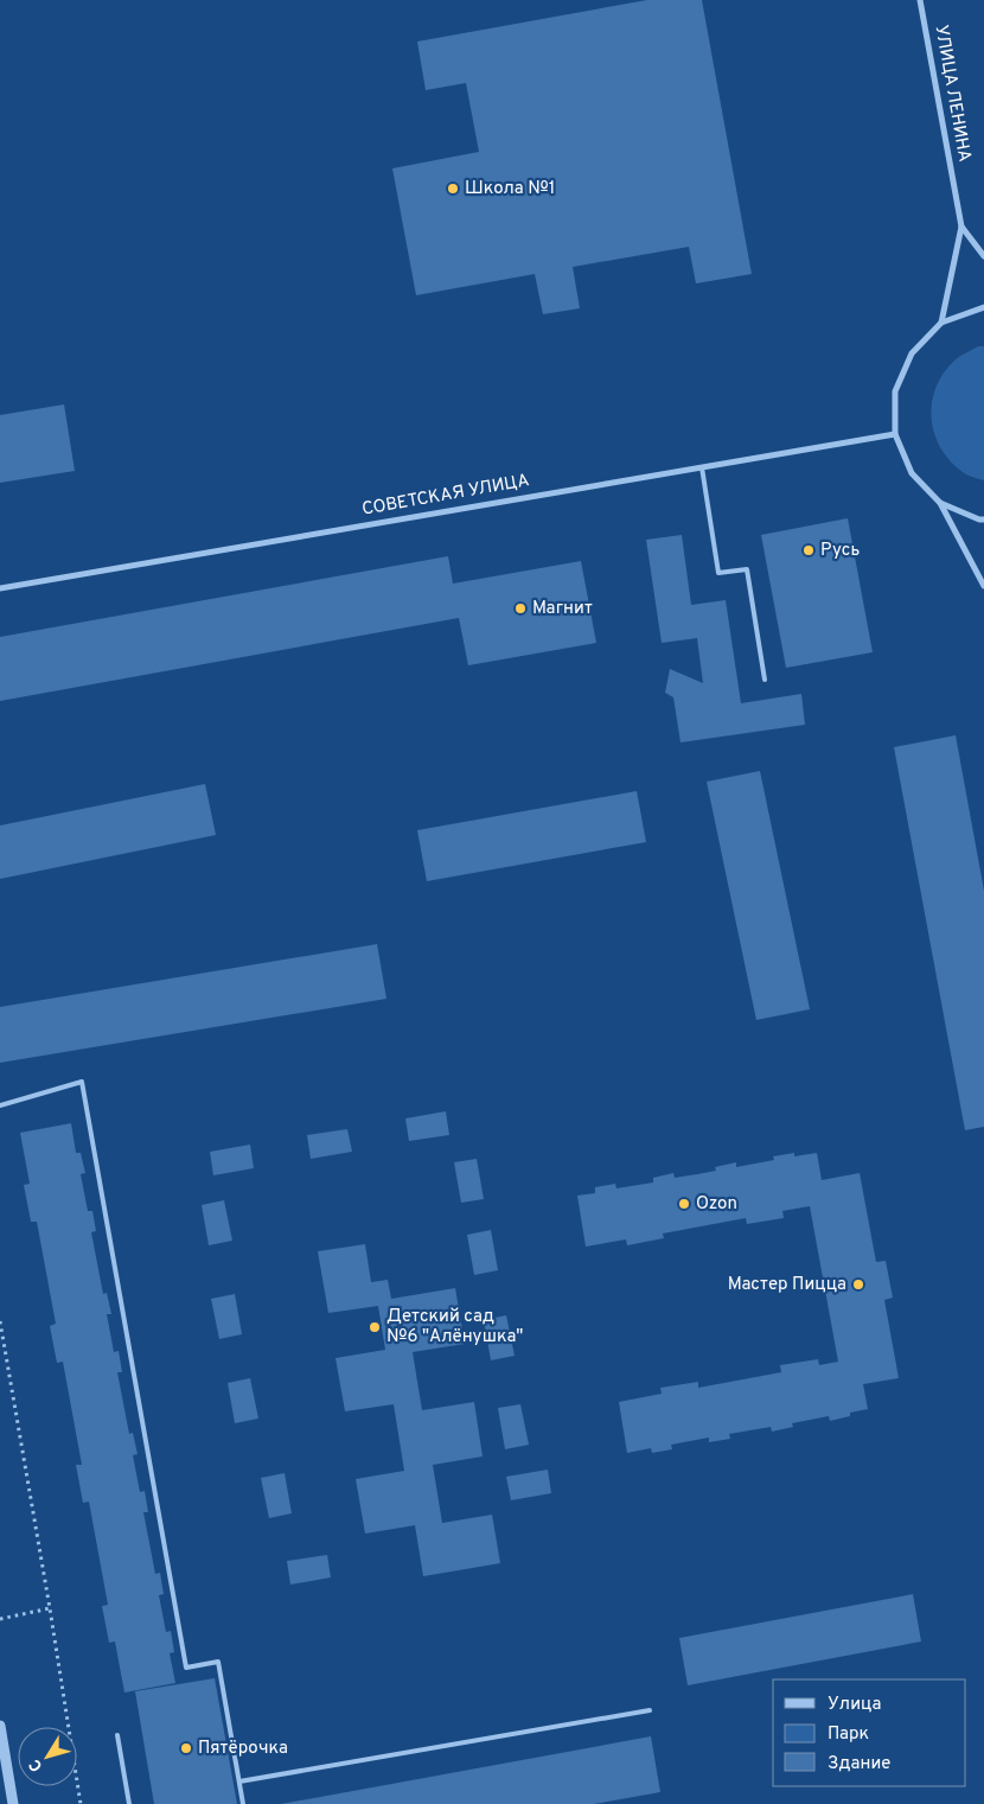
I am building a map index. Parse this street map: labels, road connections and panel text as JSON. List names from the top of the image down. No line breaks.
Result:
{"streets":{"street":["УЛИЦА ЛЕНИНА","СОВЕТСКАЯ УЛИЦА"]},"places":["Школа №1","Русь","Магнит","Ozon","Мастер Пицца","Детский сад №6 \"Алёнушка\"","Пятёрочка"],"legend":["Улица","Парк","Здание"],"north":"bottom left"}
